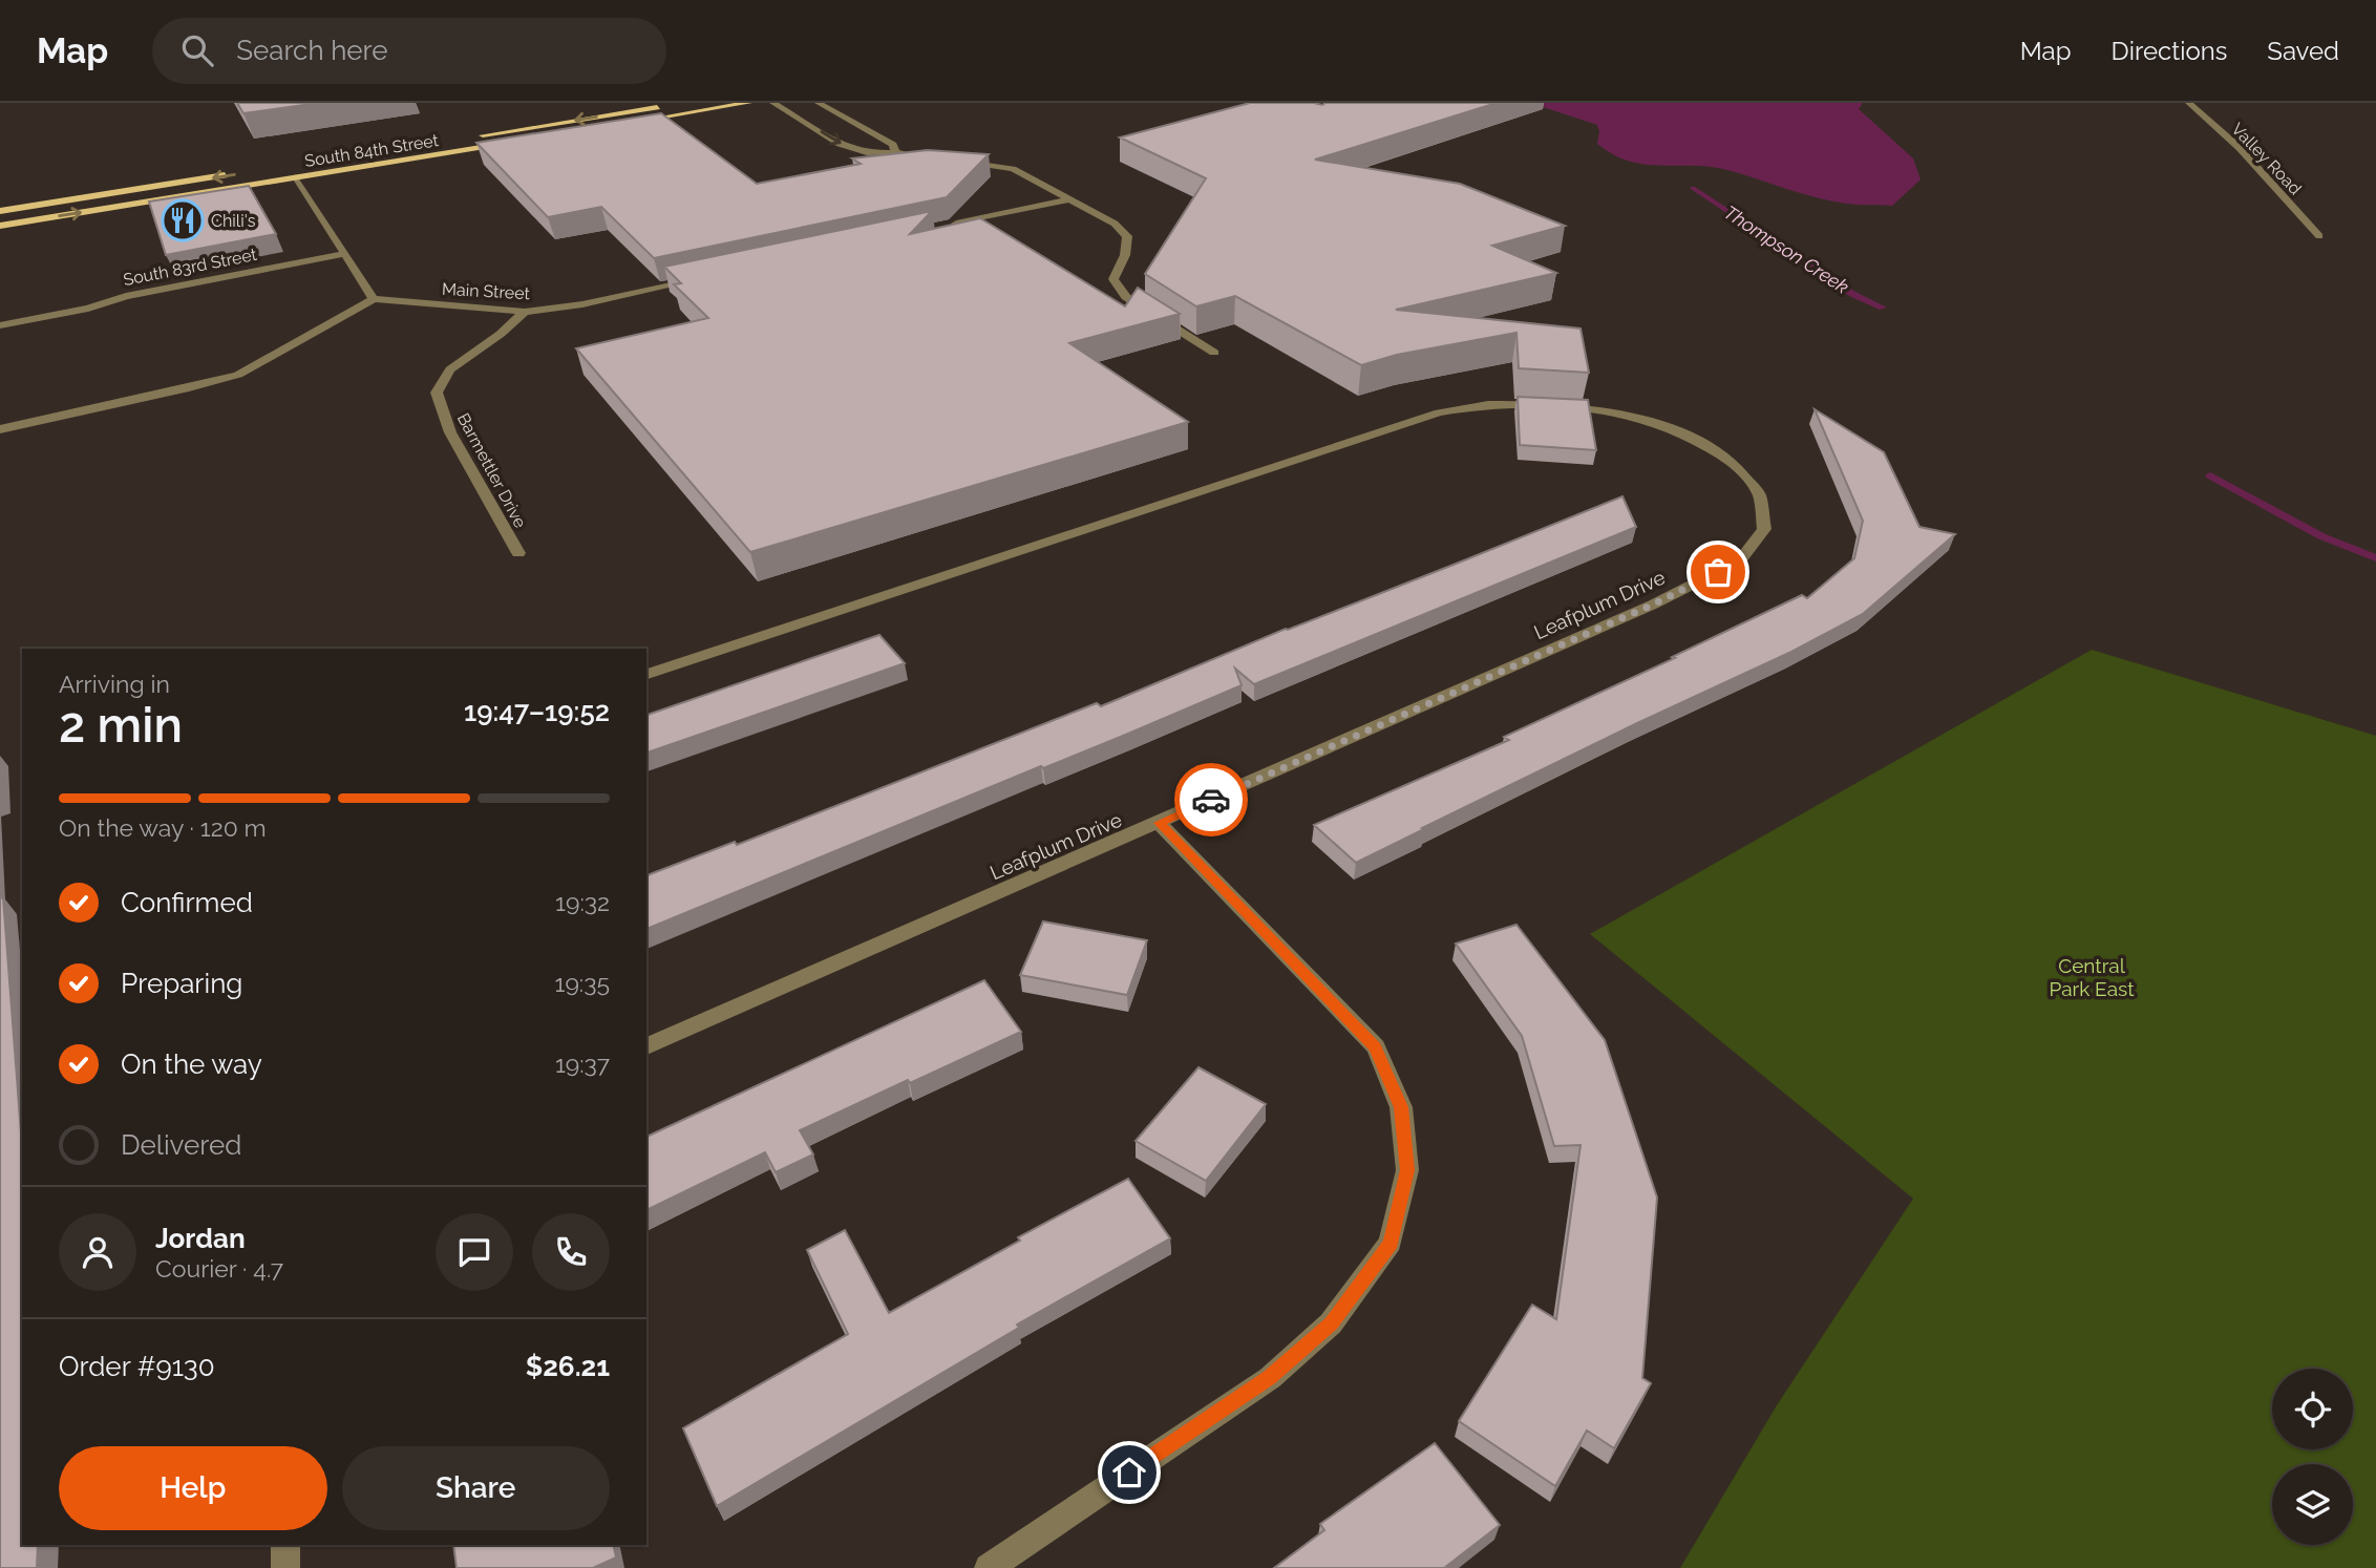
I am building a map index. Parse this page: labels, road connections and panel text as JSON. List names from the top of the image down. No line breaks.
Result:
{"streets":{"main road":["South 84th Street"],"street":["Valley Road","South 83rd Street","Main Street","Barmettler Drive","Leafplum Drive"]},"crossings":[["Main Street","Barmettler Drive"]],"water":["Thompson Creek"],"parks":["Central Park East"],"places":{"restaurant":["Chili's"]},"page":{"header":"Map","search":"Search here","nav":["Map","Directions","Saved"],"heading":["2 min","Arriving in","19:47–19:52"],"panel":["Jordan","Courier · 4.7","Order #9130","$26.21"],"bar":"On the way · 120 m","list":[["Confirmed","19:32"],["Preparing","19:35"],["On the way","19:37"],"Delivered"],"buttons":["Help","Share"]}}
